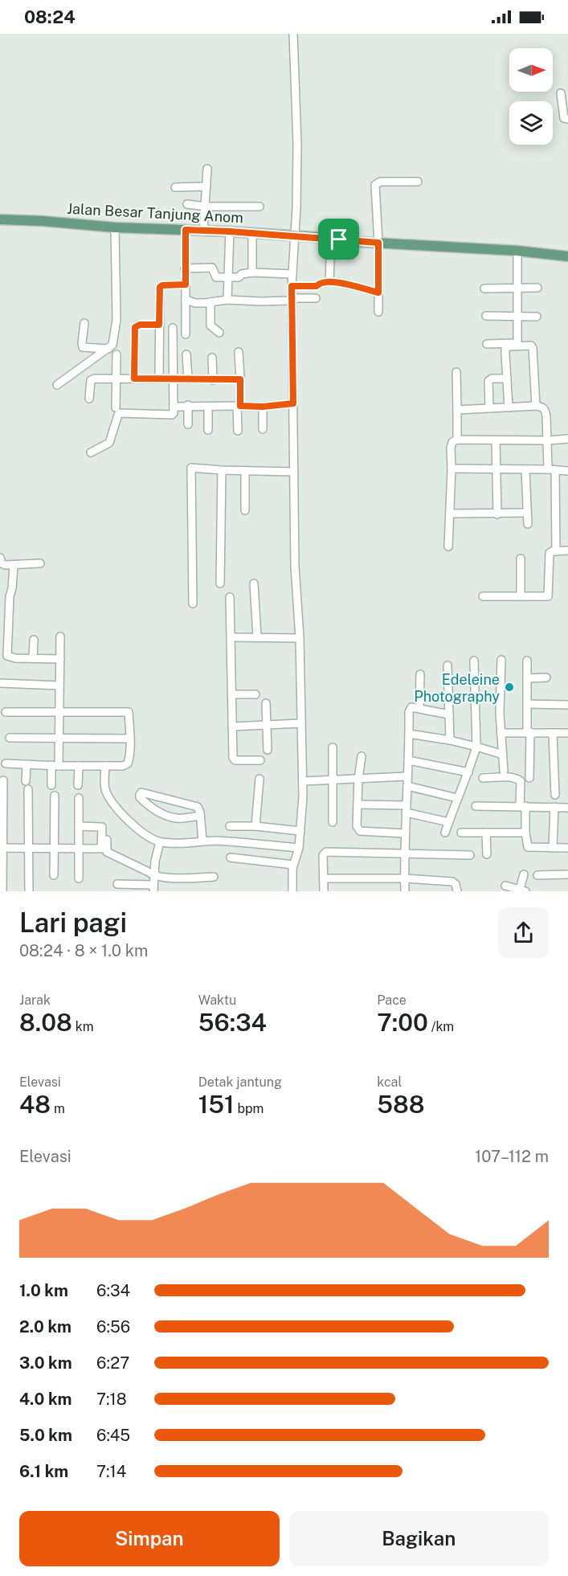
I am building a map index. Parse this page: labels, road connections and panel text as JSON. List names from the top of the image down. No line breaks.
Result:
{"streets":{"main road":["Jalan Besar Tanjung Anom"]},"places":["Edeleine Photography"],"north":"right","page":{"status":"08:24","heading":["Lari pagi","08:24 · 8 × 1.0 km"],"stats":[["Jarak","8.08 km"],["Waktu","56:34"],["Pace","7:00 /km"],["Elevasi","48 m"],["Detak jantung","151 bpm"],["kcal","588"]],"chart":["Elevasi","107–112 m"],"list":[{"name":"1.0 km","note":"6:34"},{"name":"2.0 km","note":"6:56"},{"name":"3.0 km","note":"6:27"},{"name":"4.0 km","note":"7:18"},{"name":"5.0 km","note":"6:45"},{"name":"6.1 km","note":"7:14"}],"buttons":["Simpan","Bagikan"]}}
